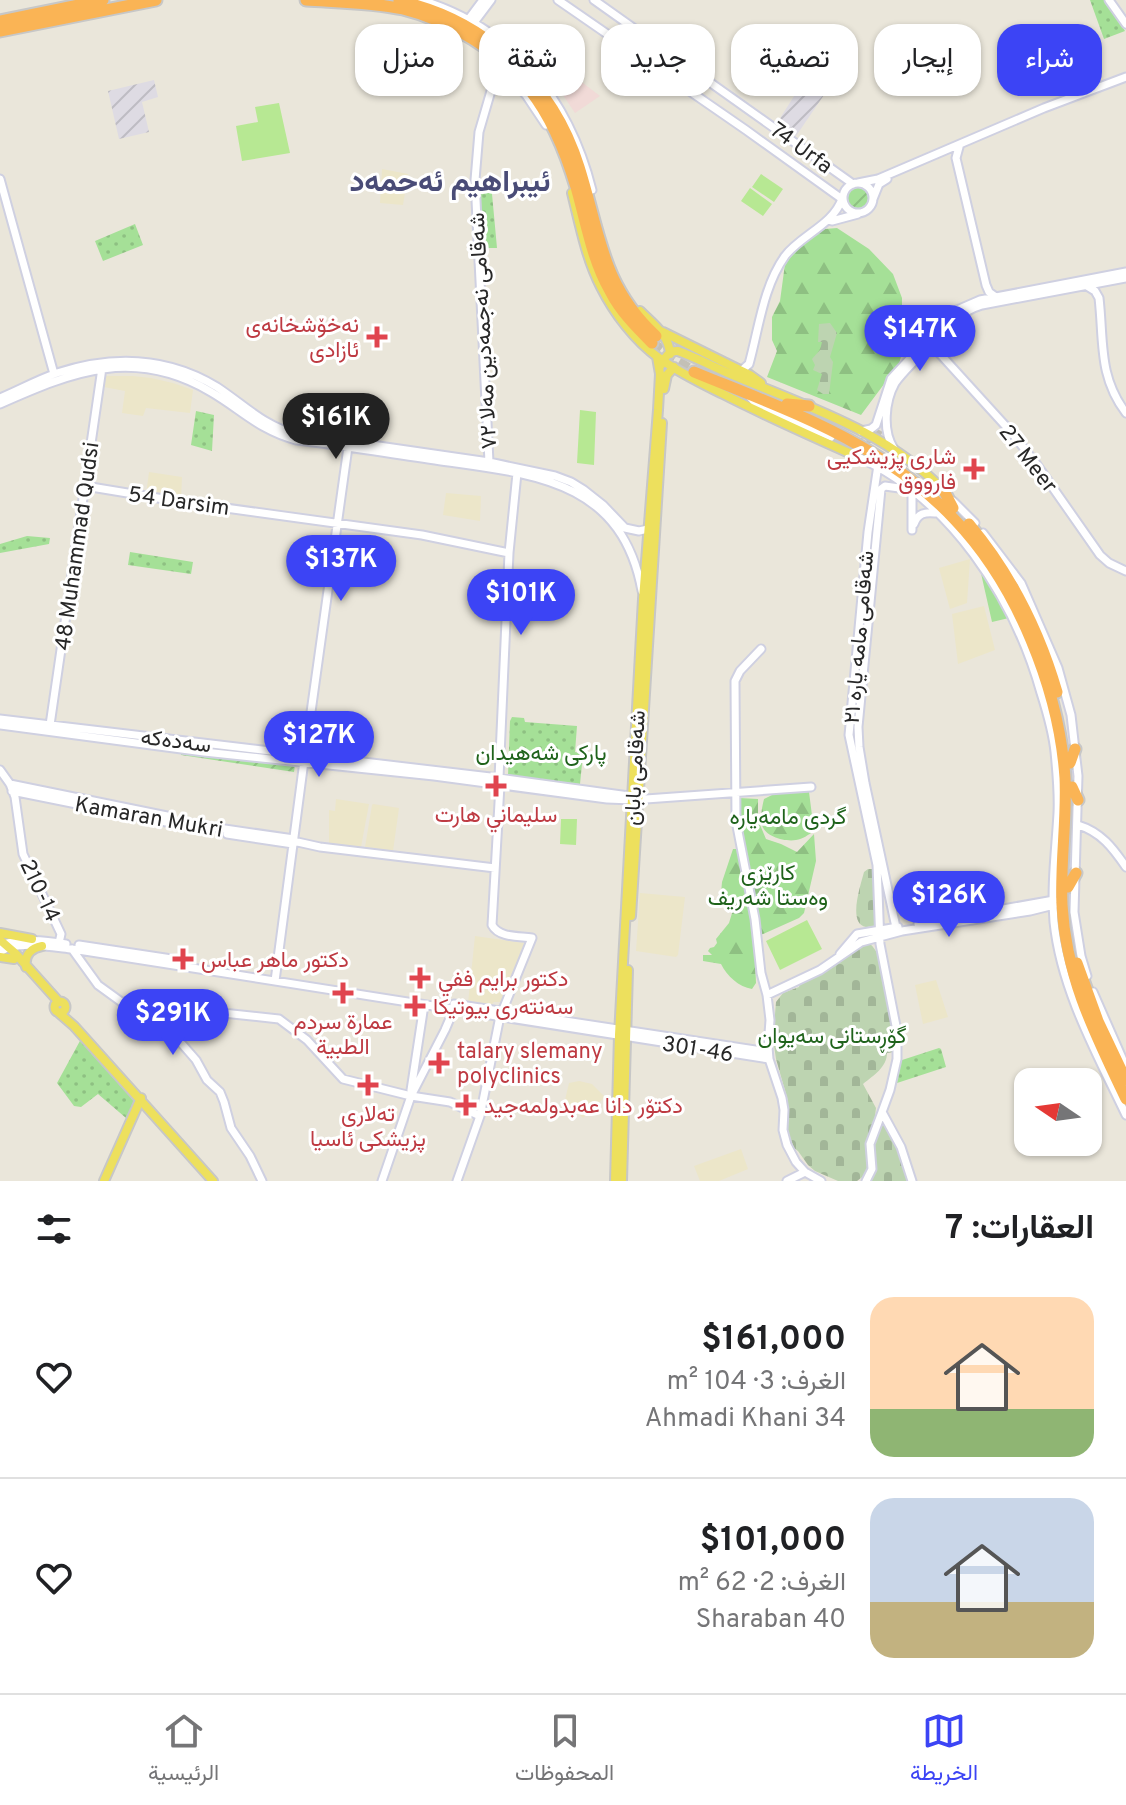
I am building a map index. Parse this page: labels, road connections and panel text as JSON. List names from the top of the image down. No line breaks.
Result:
{"streets":{"main road":["شەقامی بابان"],"street":["74 Urfa","شەقامی نەجمەدین مەلا ٧٢","27 Meer","54 Darsim","48 Muhammad Qudsi","شەقامی مامە یارە ٢١","سەدەکە","Kamaran Mukri","210-14","301-46"]},"crossings":[["54 Darsim","48 Muhammad Qudsi"],["48 Muhammad Qudsi","سەدەکە"],["سەدەکە","شەقامی بابان"],["شەقامی بابان","301-46"],["Kamaran Mukri","210-14"]],"districts":["ئیبراهیم ئەحمەد"],"parks":["پارکی شەهیدان","گردی مامەیارە","کارێزی وەستا شەریف","گۆڕستانی سەیوان"],"places":{"health":["نەخۆشخانەی ئازادی","شاری پزیشکیی فارووق","سليماني هارت","دكتور ماهر عباس","دكتور برايم ففي","عمارة سردم الطبية","سەنتەری بیوتیکا","talary slemany polyclinics","تەلاری پزیشکی ئاسیا","دکتۆر دانا عەبدولمەجید"]},"north":"left","page":{"chip":["شراء","إيجار","تصفية","جديد","شقة","منزل"],"price":["$147K","$161K","$137K","$101K","$127K","$126K","$291K"],"heading":"العقارات: 7","list":[{"name":"$161,000","note":"الغرف: 3 · 104 m² · Ahmadi Khani 34"},{"name":"$101,000","note":"الغرف: 2 · 62 m² · 40 Sharaban"}],"tabs":["الخريطة","المحفوظات","الرئيسية"]}}
